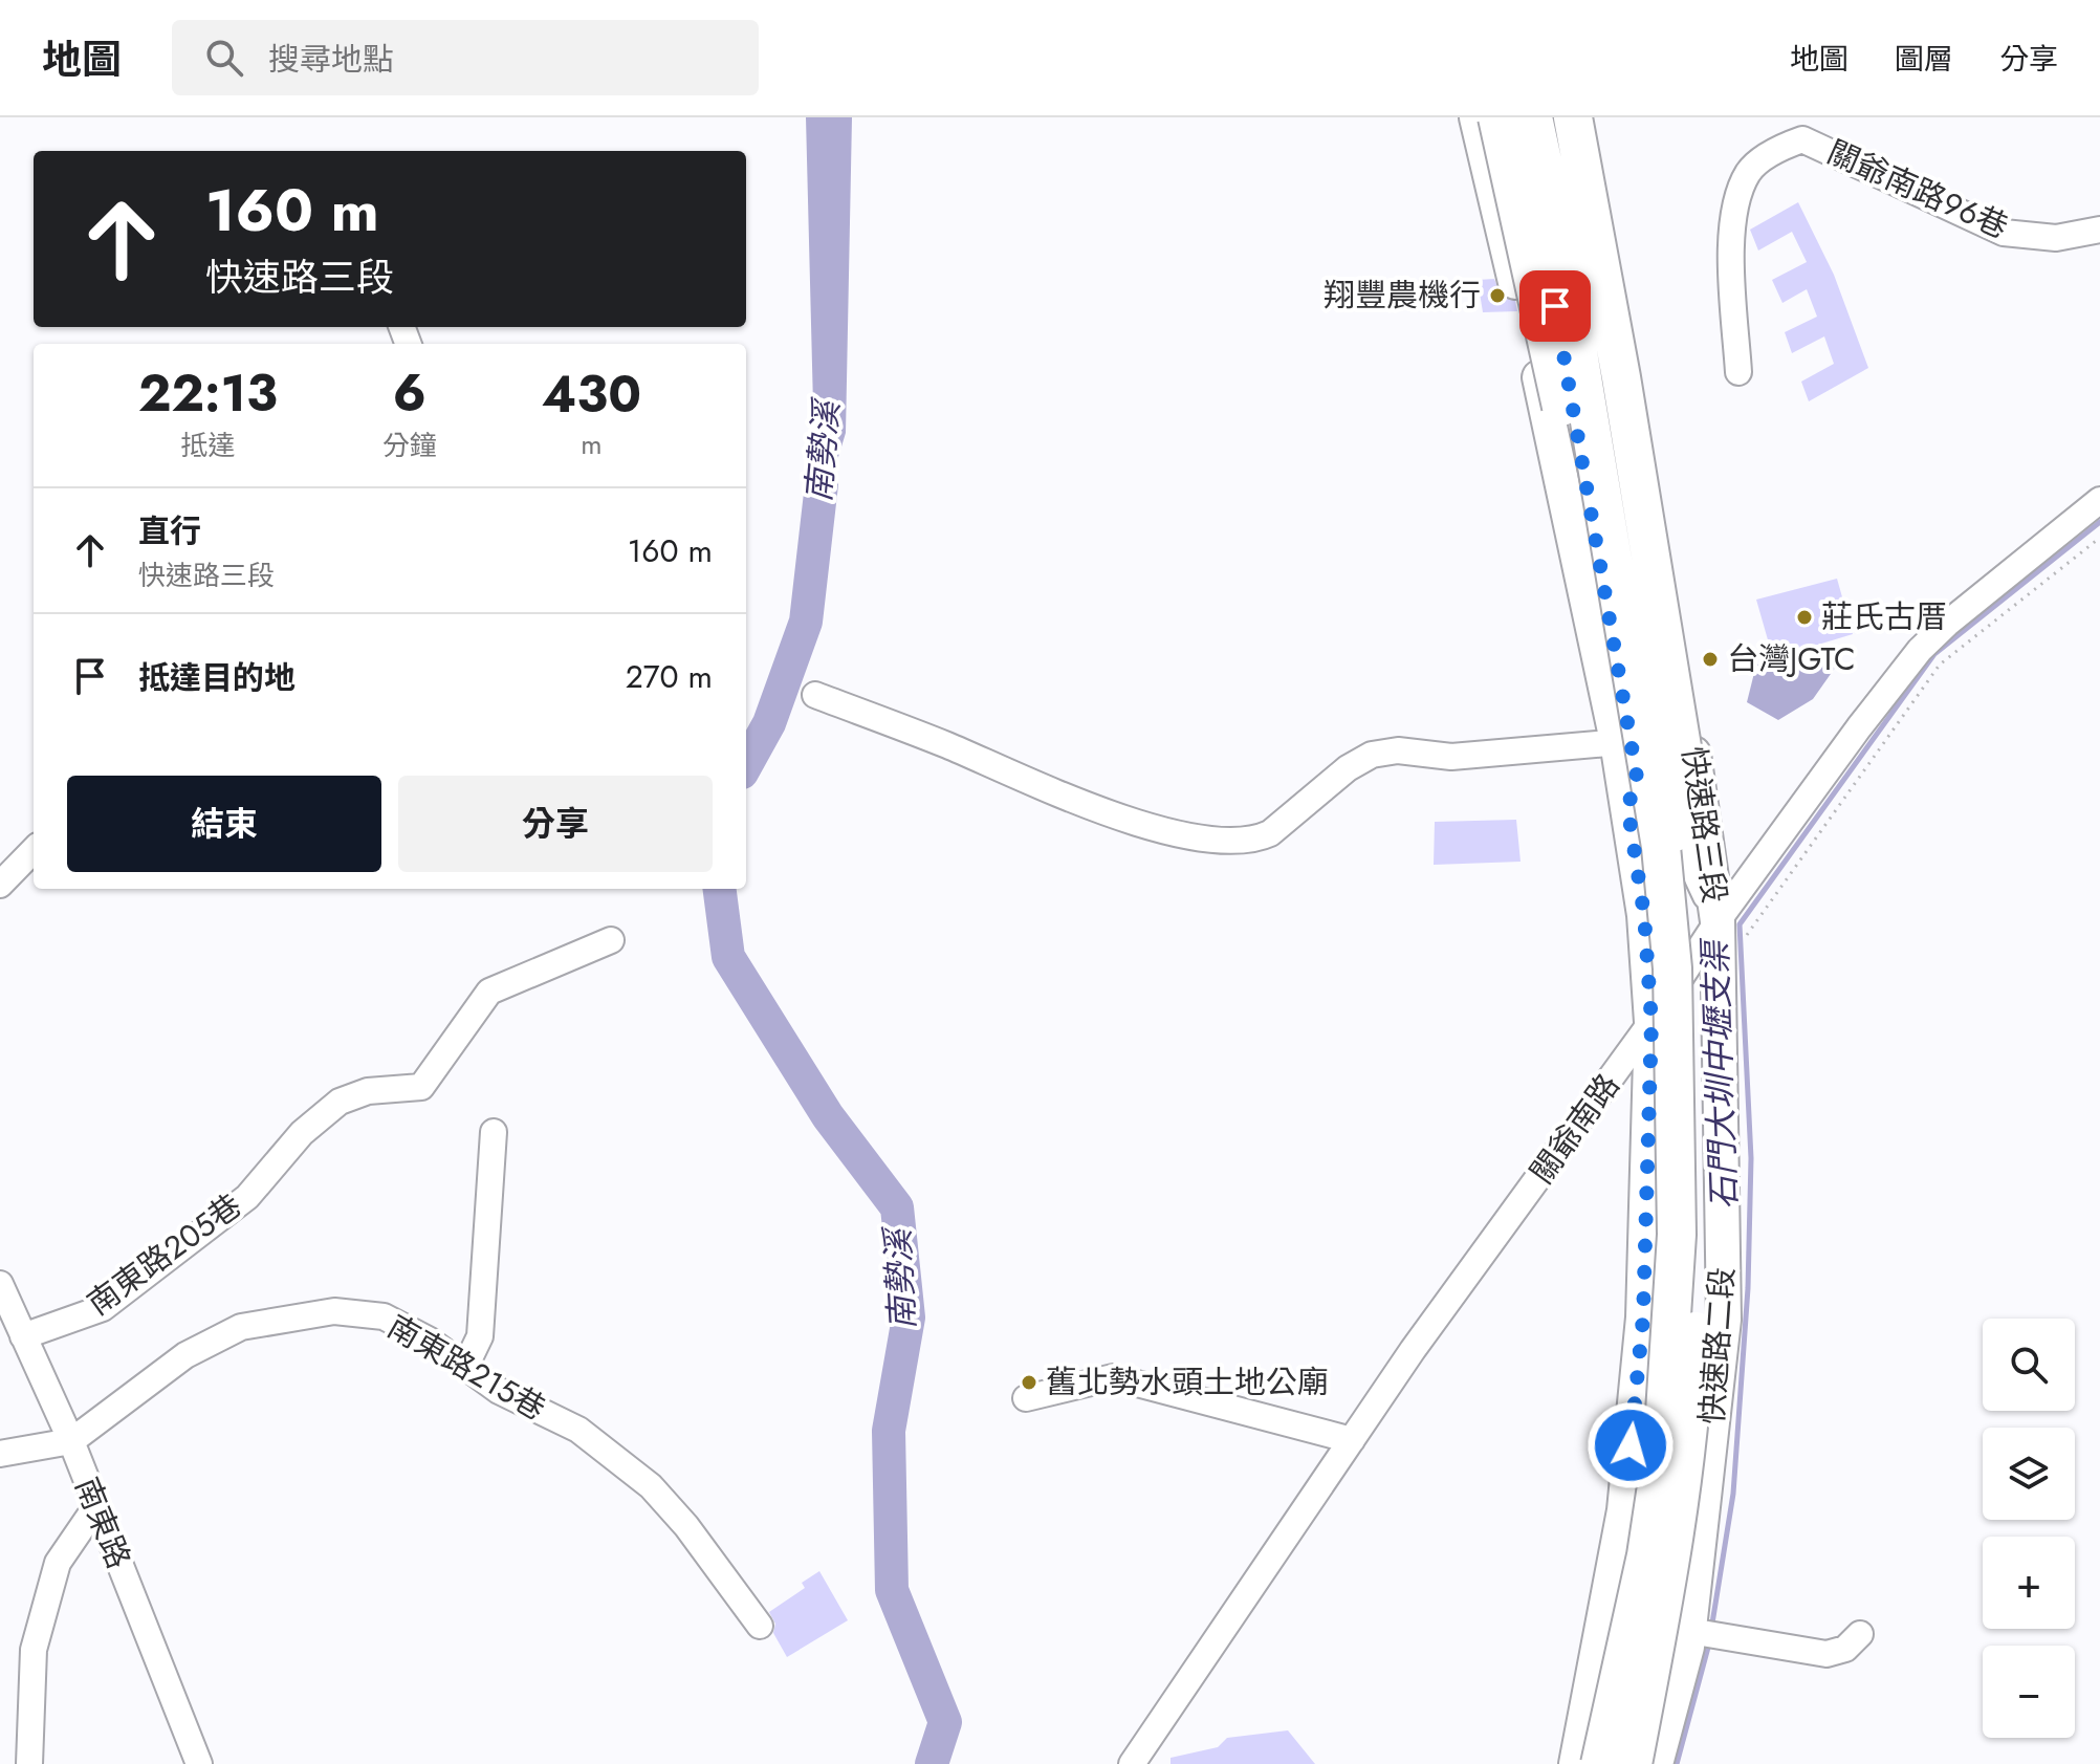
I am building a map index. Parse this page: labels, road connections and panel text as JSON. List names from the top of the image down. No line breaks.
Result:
{"streets":{"main road":["快速路三段","快速路二段"],"street":["關爺南路96巷","關爺南路","南東路205巷","南東路215巷","南東路"]},"crossings":[["快速路三段","關爺南路"],["快速路三段","快速路二段"],["關爺南路","快速路二段"],["南東路205巷","南東路"],["南東路215巷","南東路"]],"water":["南勢溪","石門大圳中壢支渠"],"places":["翔豐農機行","莊氏古厝","台灣JGTC","舊北勢水頭土地公廟"],"page":{"header":"地圖","search":"搜尋地點","nav":["地圖","圖層","分享"],"turn":["160 m","快速路三段"],"eta":["22:13","抵達","6","分鐘","430","m"],"list":[{"name":"直行","note":"快速路三段","value":"160 m"},{"name":"抵達目的地","value":"270 m"}],"buttons":["結束","分享"],"map_buttons":["+","−"]}}
